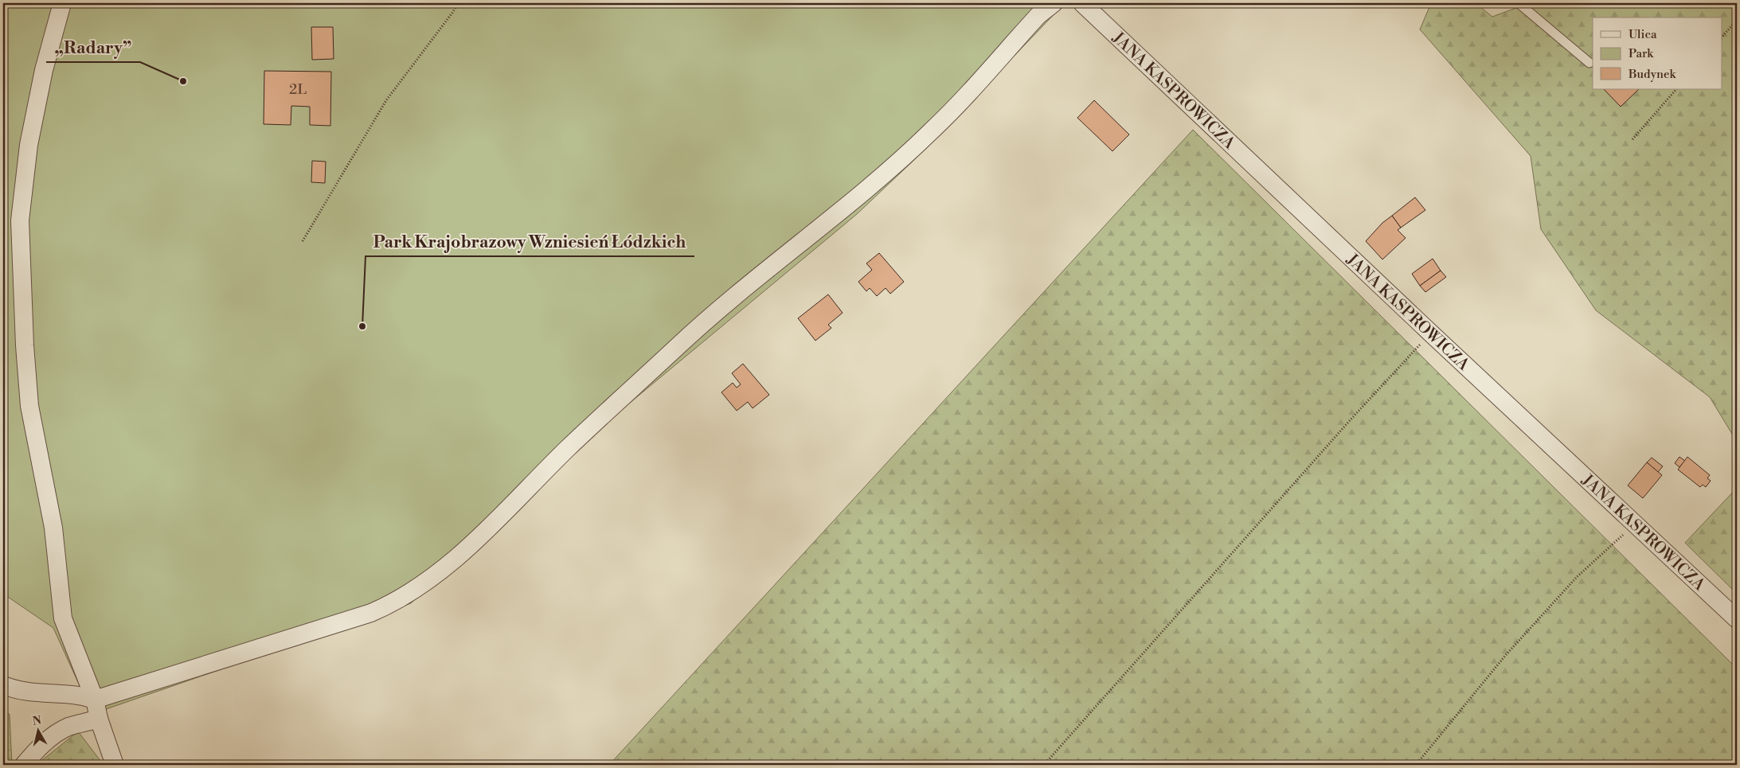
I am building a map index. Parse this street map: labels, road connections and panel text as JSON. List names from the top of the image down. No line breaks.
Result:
{"streets":{"street":["JANA KASPROWICZA"]},"places":["„Radary”","Park Krajobrazowy Wzniesień Łódzkich"],"house_numbers":["2L"],"legend":["Ulica","Park","Budynek"],"north":"top"}
